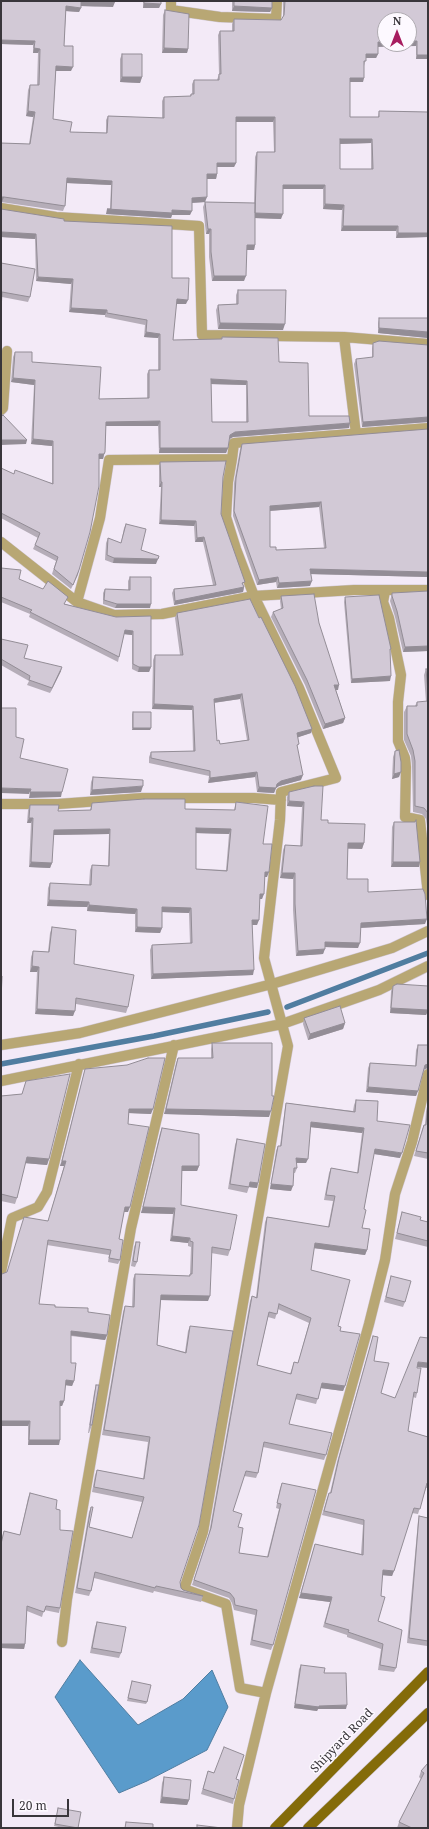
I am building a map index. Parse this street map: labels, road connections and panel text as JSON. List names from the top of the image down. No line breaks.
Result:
{"streets":{"main road":["Shipyard Road"]},"scale_bar":"20 m","north":"top"}
